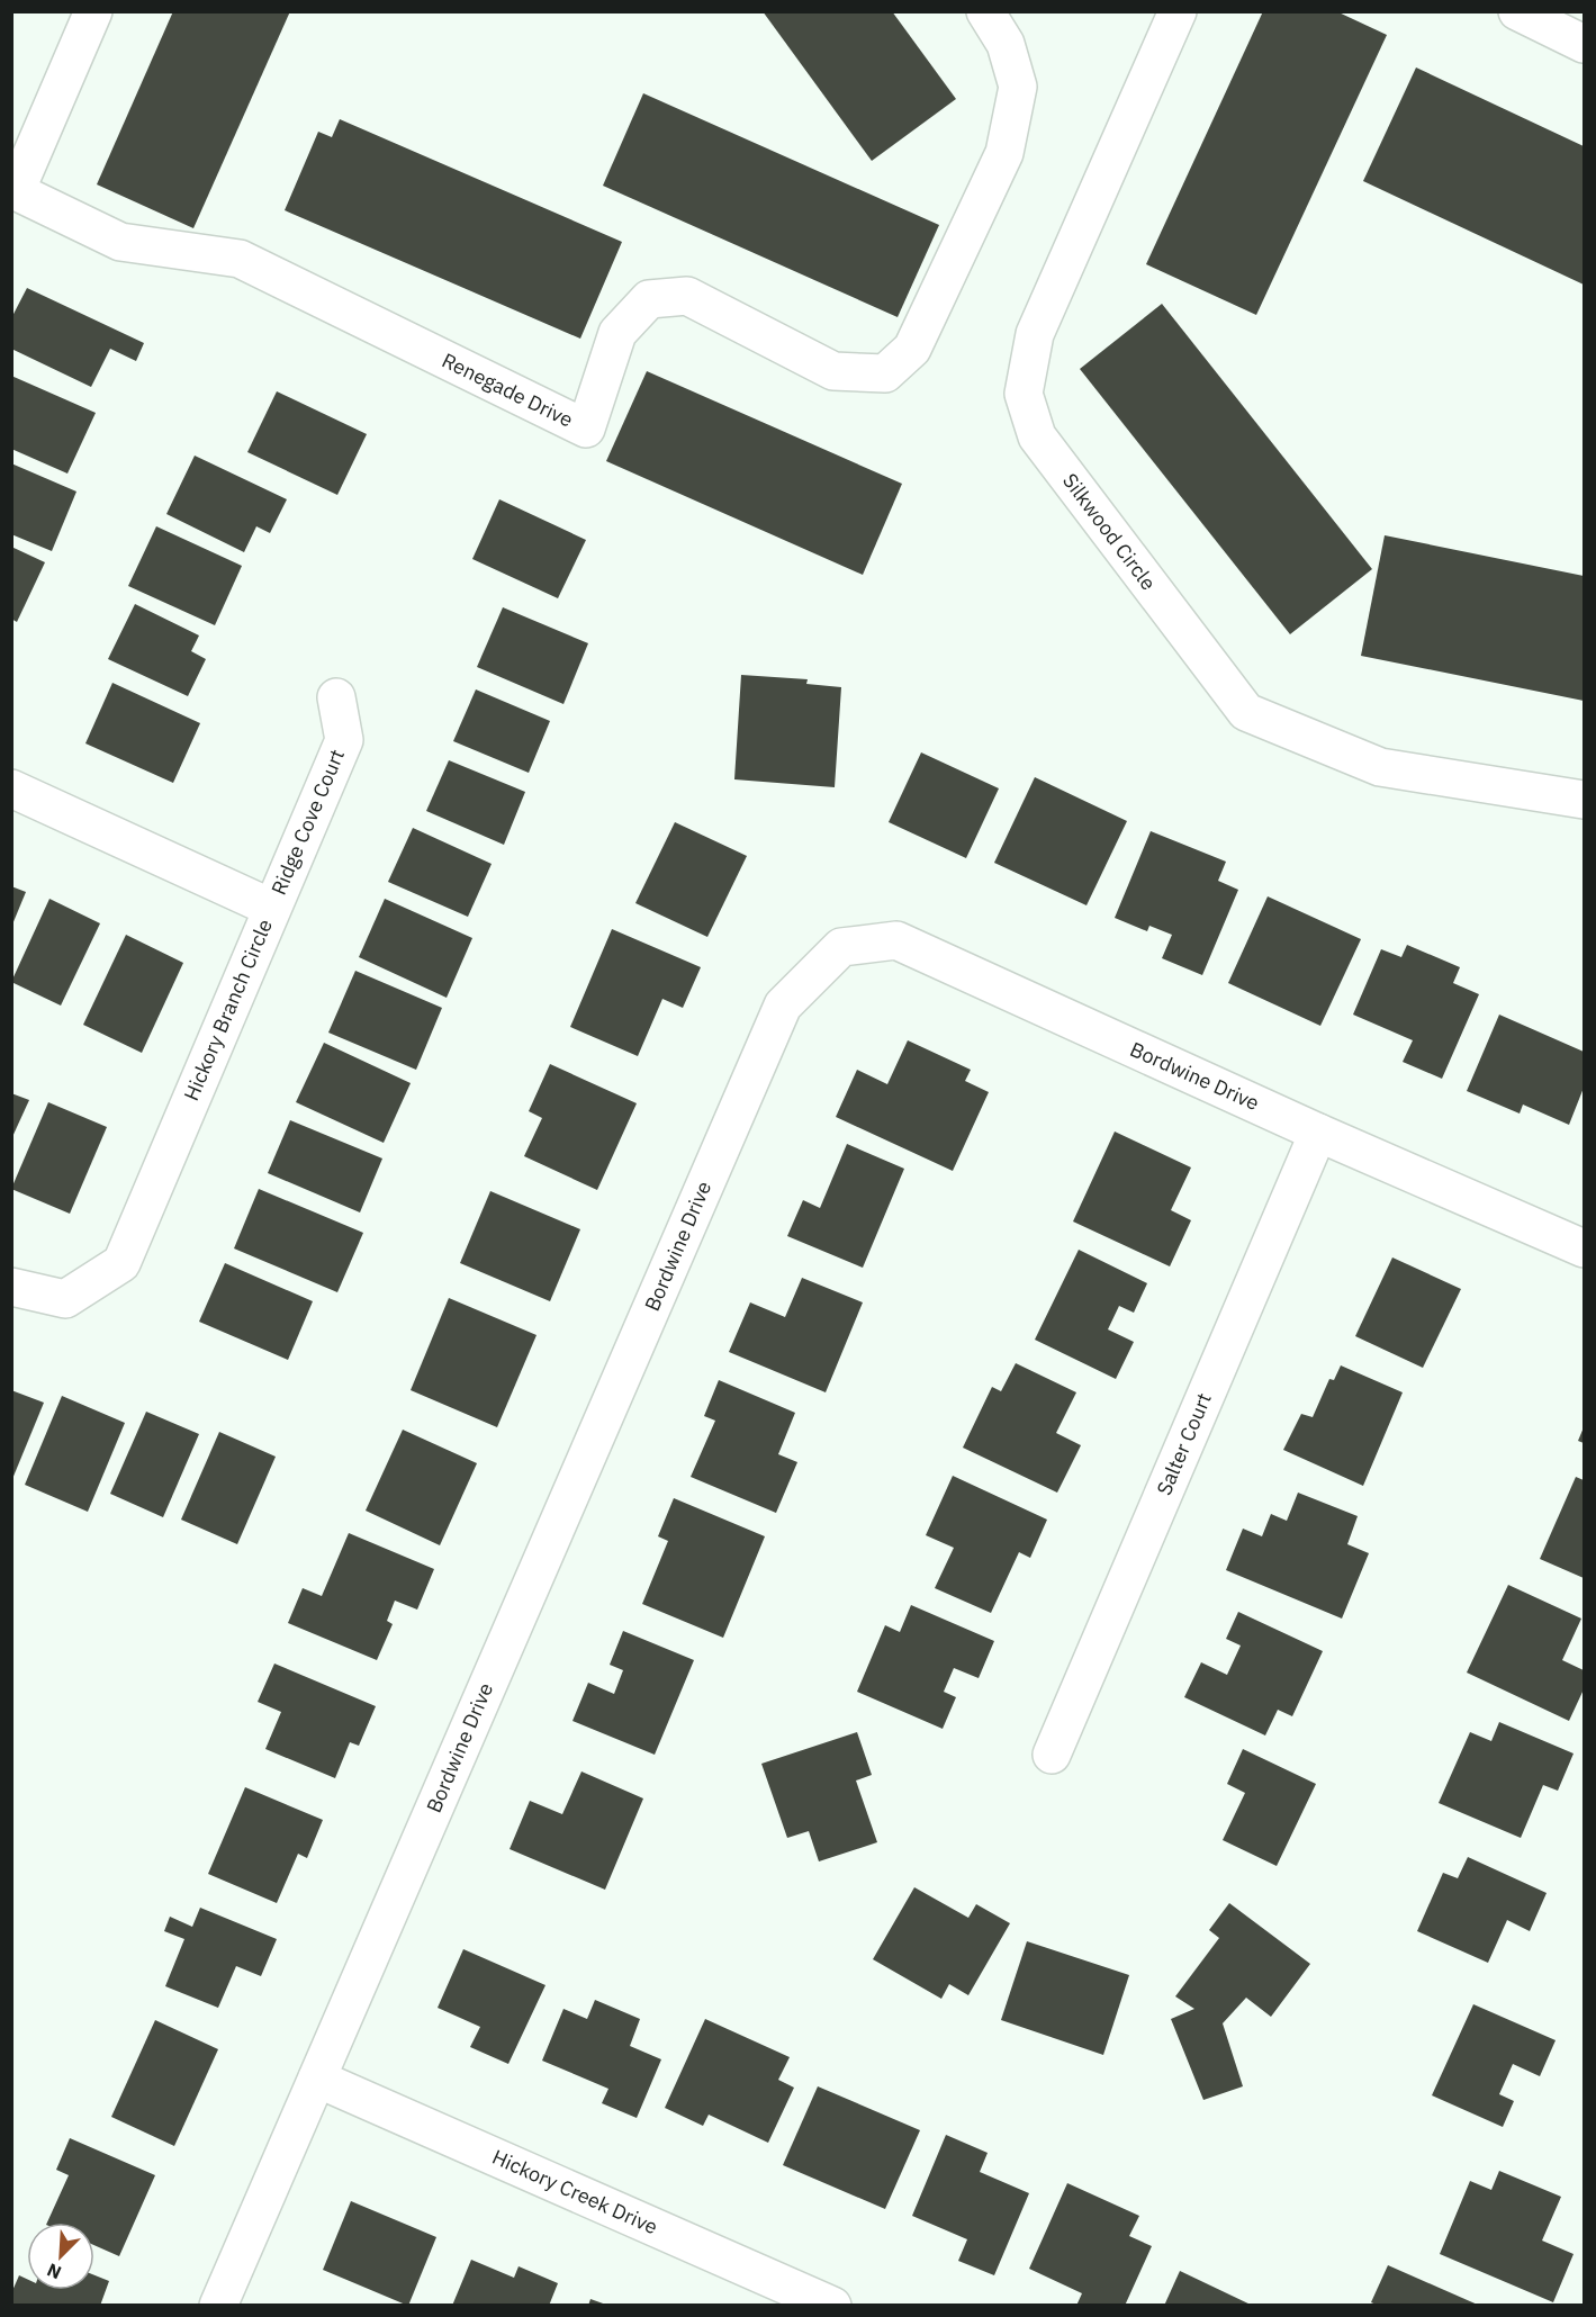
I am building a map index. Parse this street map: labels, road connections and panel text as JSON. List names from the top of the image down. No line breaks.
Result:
{"streets":{"street":["Renegade Drive","Silkwood Circle","Ridge Cove Court","Hickory Branch Circle","Bordwine Drive","Salter Court","Hickory Creek Drive"]},"crossings":[["Ridge Cove Court","Hickory Branch Circle"],["Bordwine Drive","Salter Court"],["Bordwine Drive","Hickory Creek Drive"]],"north":"bottom left"}
